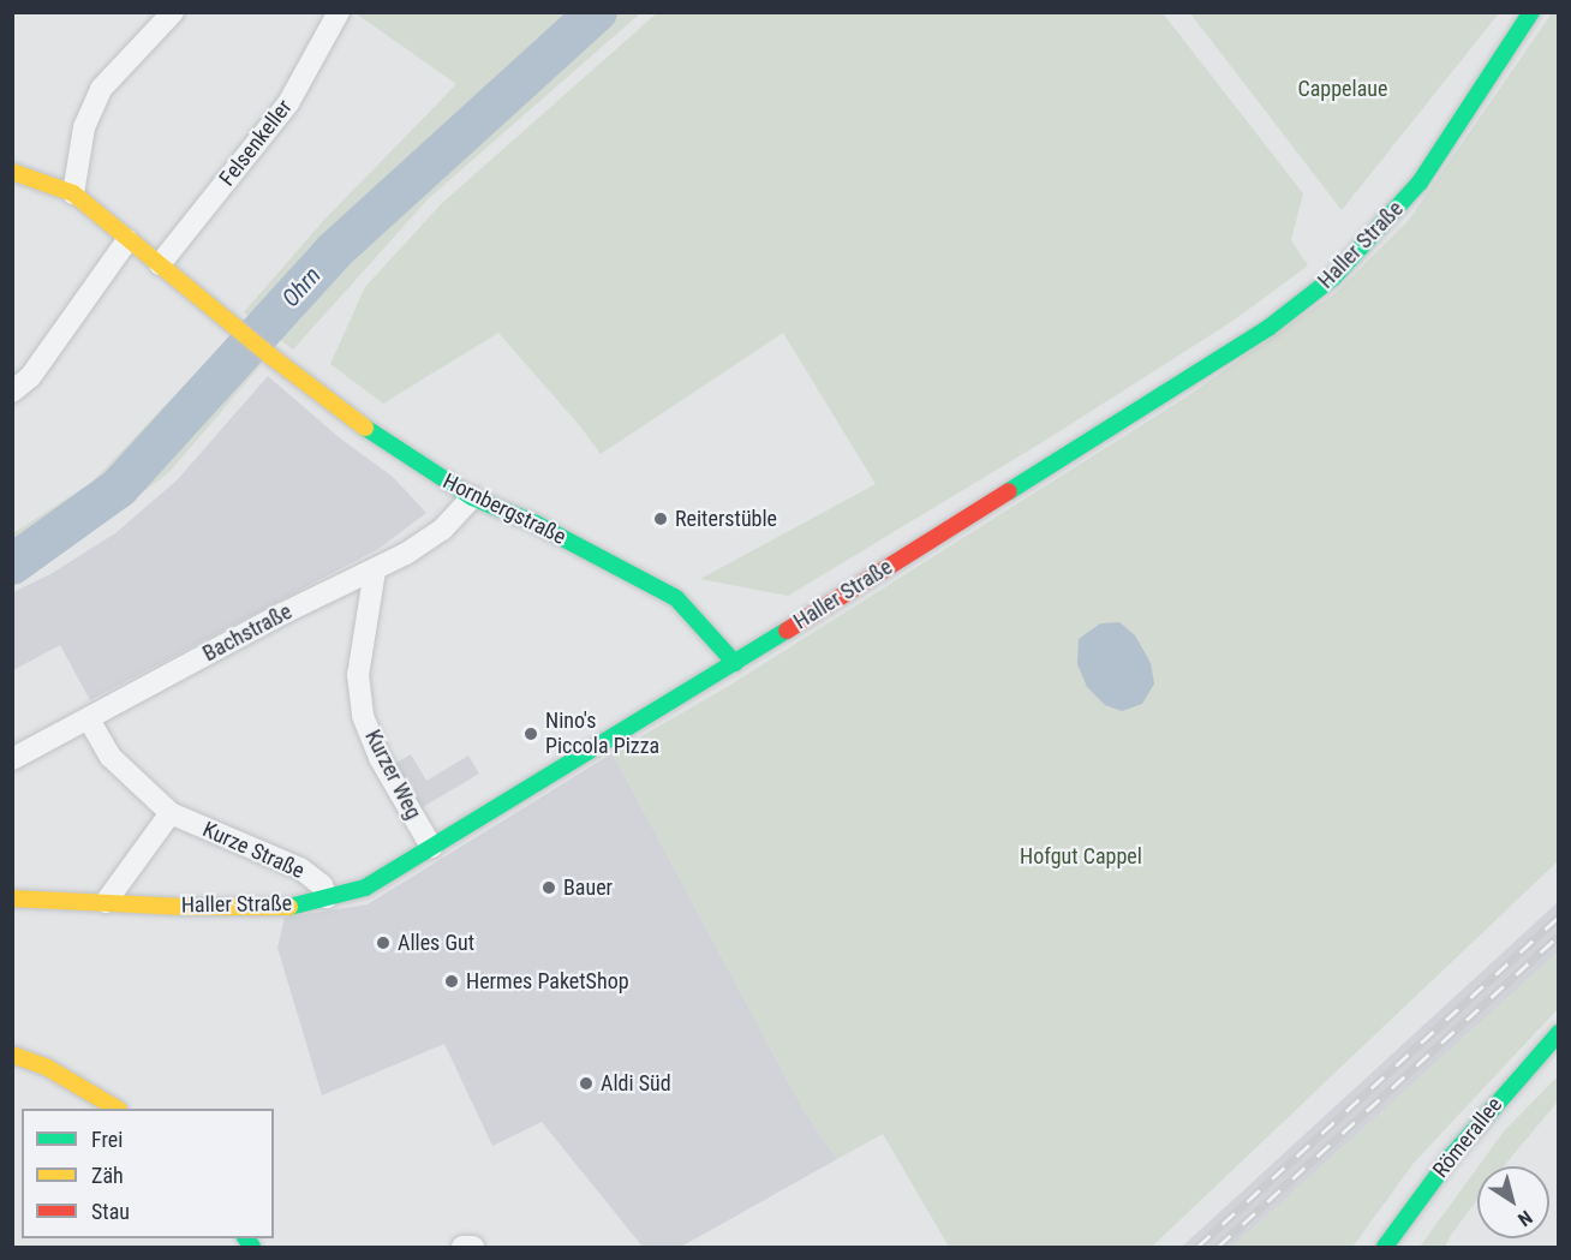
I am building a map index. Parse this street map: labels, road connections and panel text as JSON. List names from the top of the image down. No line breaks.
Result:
{"streets":{"main road":["Haller Straße","Hornbergstraße","Römerallee"],"street":["Felsenkeller","Bachstraße","Kurzer Weg","Kurze Straße"]},"crossings":[["Felsenkeller","Hornbergstraße"],["Haller Straße","Hornbergstraße"],["Haller Straße","Kurzer Weg"],["Haller Straße","Kurze Straße"],["Hornbergstraße","Bachstraße"],["Bachstraße","Kurzer Weg"],["Bachstraße","Kurze Straße"]],"water":["Ohrn"],"parks":["Cappelaue","Hofgut Cappel"],"places":["Reiterstüble","Nino's Piccola Pizza","Bauer","Alles Gut","Hermes PaketShop","Aldi Süd"],"legend":["Frei","Zäh","Stau"],"north":"bottom right"}
